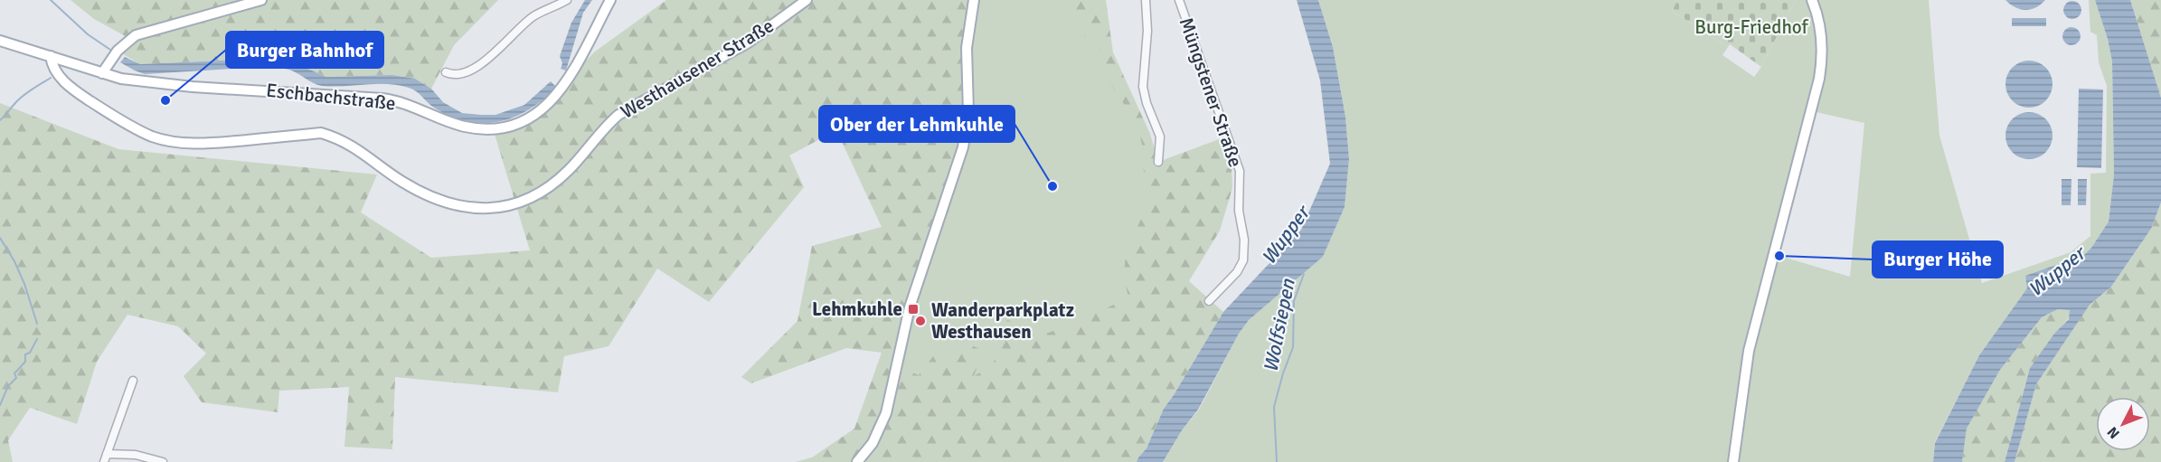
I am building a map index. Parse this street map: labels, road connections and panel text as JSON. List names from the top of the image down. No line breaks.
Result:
{"streets":{"main road":["Westhausener Straße","Eschbachstraße"],"street":["Müngstener Straße"]},"crossings":[["Westhausener Straße","Eschbachstraße"]],"water":["Wupper","Wolfsiepen"],"parks":["Burg-Friedhof"],"places":{"other":["Burger Bahnhof","Ober der Lehmkuhle","Burger Höhe","Wanderparkplatz Westhausen"],"transit":["Lehmkuhle"]},"north":"bottom left"}
